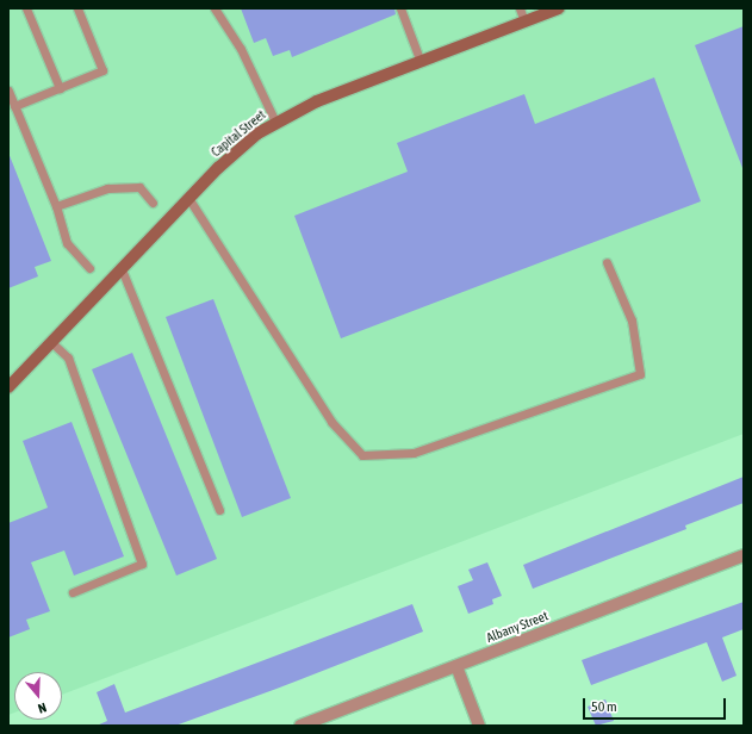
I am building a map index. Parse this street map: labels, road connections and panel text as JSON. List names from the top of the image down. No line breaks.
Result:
{"streets":{"street":["Capital Street","Albany Street"]},"scale_bar":"50 m","north":"bottom"}
